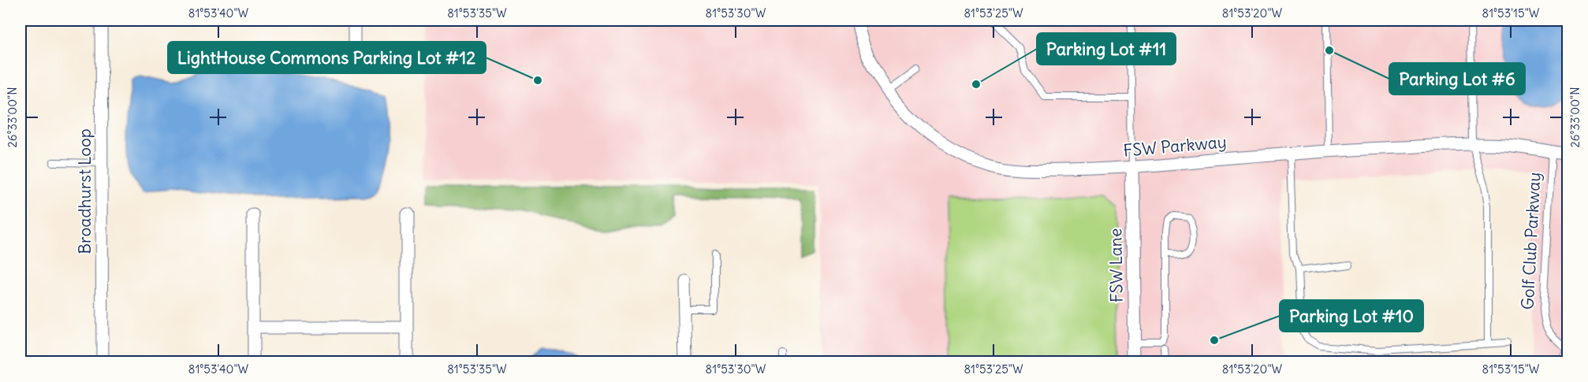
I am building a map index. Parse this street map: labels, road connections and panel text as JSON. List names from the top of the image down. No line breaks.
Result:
{"streets":{"street":["FSW Parkway","Broadhurst Loop","FSW Lane"],"lane":["Golf Club Parkway"]},"crossings":[["FSW Parkway","Golf Club Parkway"],["FSW Parkway","FSW Lane"]],"places":["Parking Lot #6","LightHouse Commons Parking Lot #12","Parking Lot #11","Parking Lot #10"],"coordinates":["81°53'40\"W","81°53'35\"W","81°53'30\"W","81°53'25\"W","81°53'20\"W","81°53'15\"W","26°33'00\"N"]}
